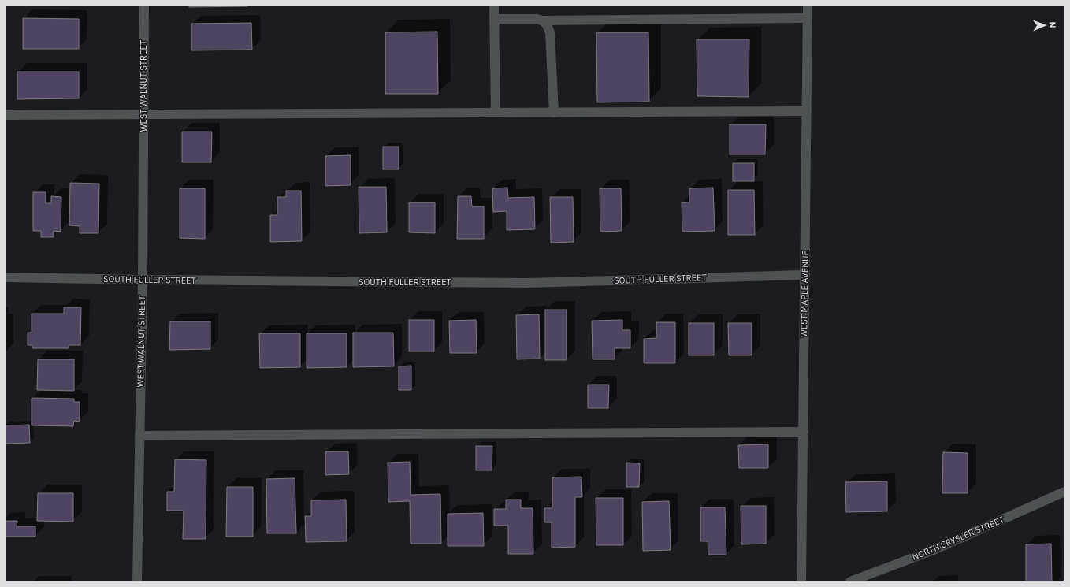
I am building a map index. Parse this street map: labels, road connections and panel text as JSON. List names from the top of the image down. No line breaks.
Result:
{"streets":{"street":["WEST WALNUT STREET","SOUTH FULLER STREET","WEST MAPLE AVENUE","NORTH CRYSLER STREET"]},"crossings":[["WEST WALNUT STREET","SOUTH FULLER STREET"],["SOUTH FULLER STREET","WEST MAPLE AVENUE"]],"north":"right"}
